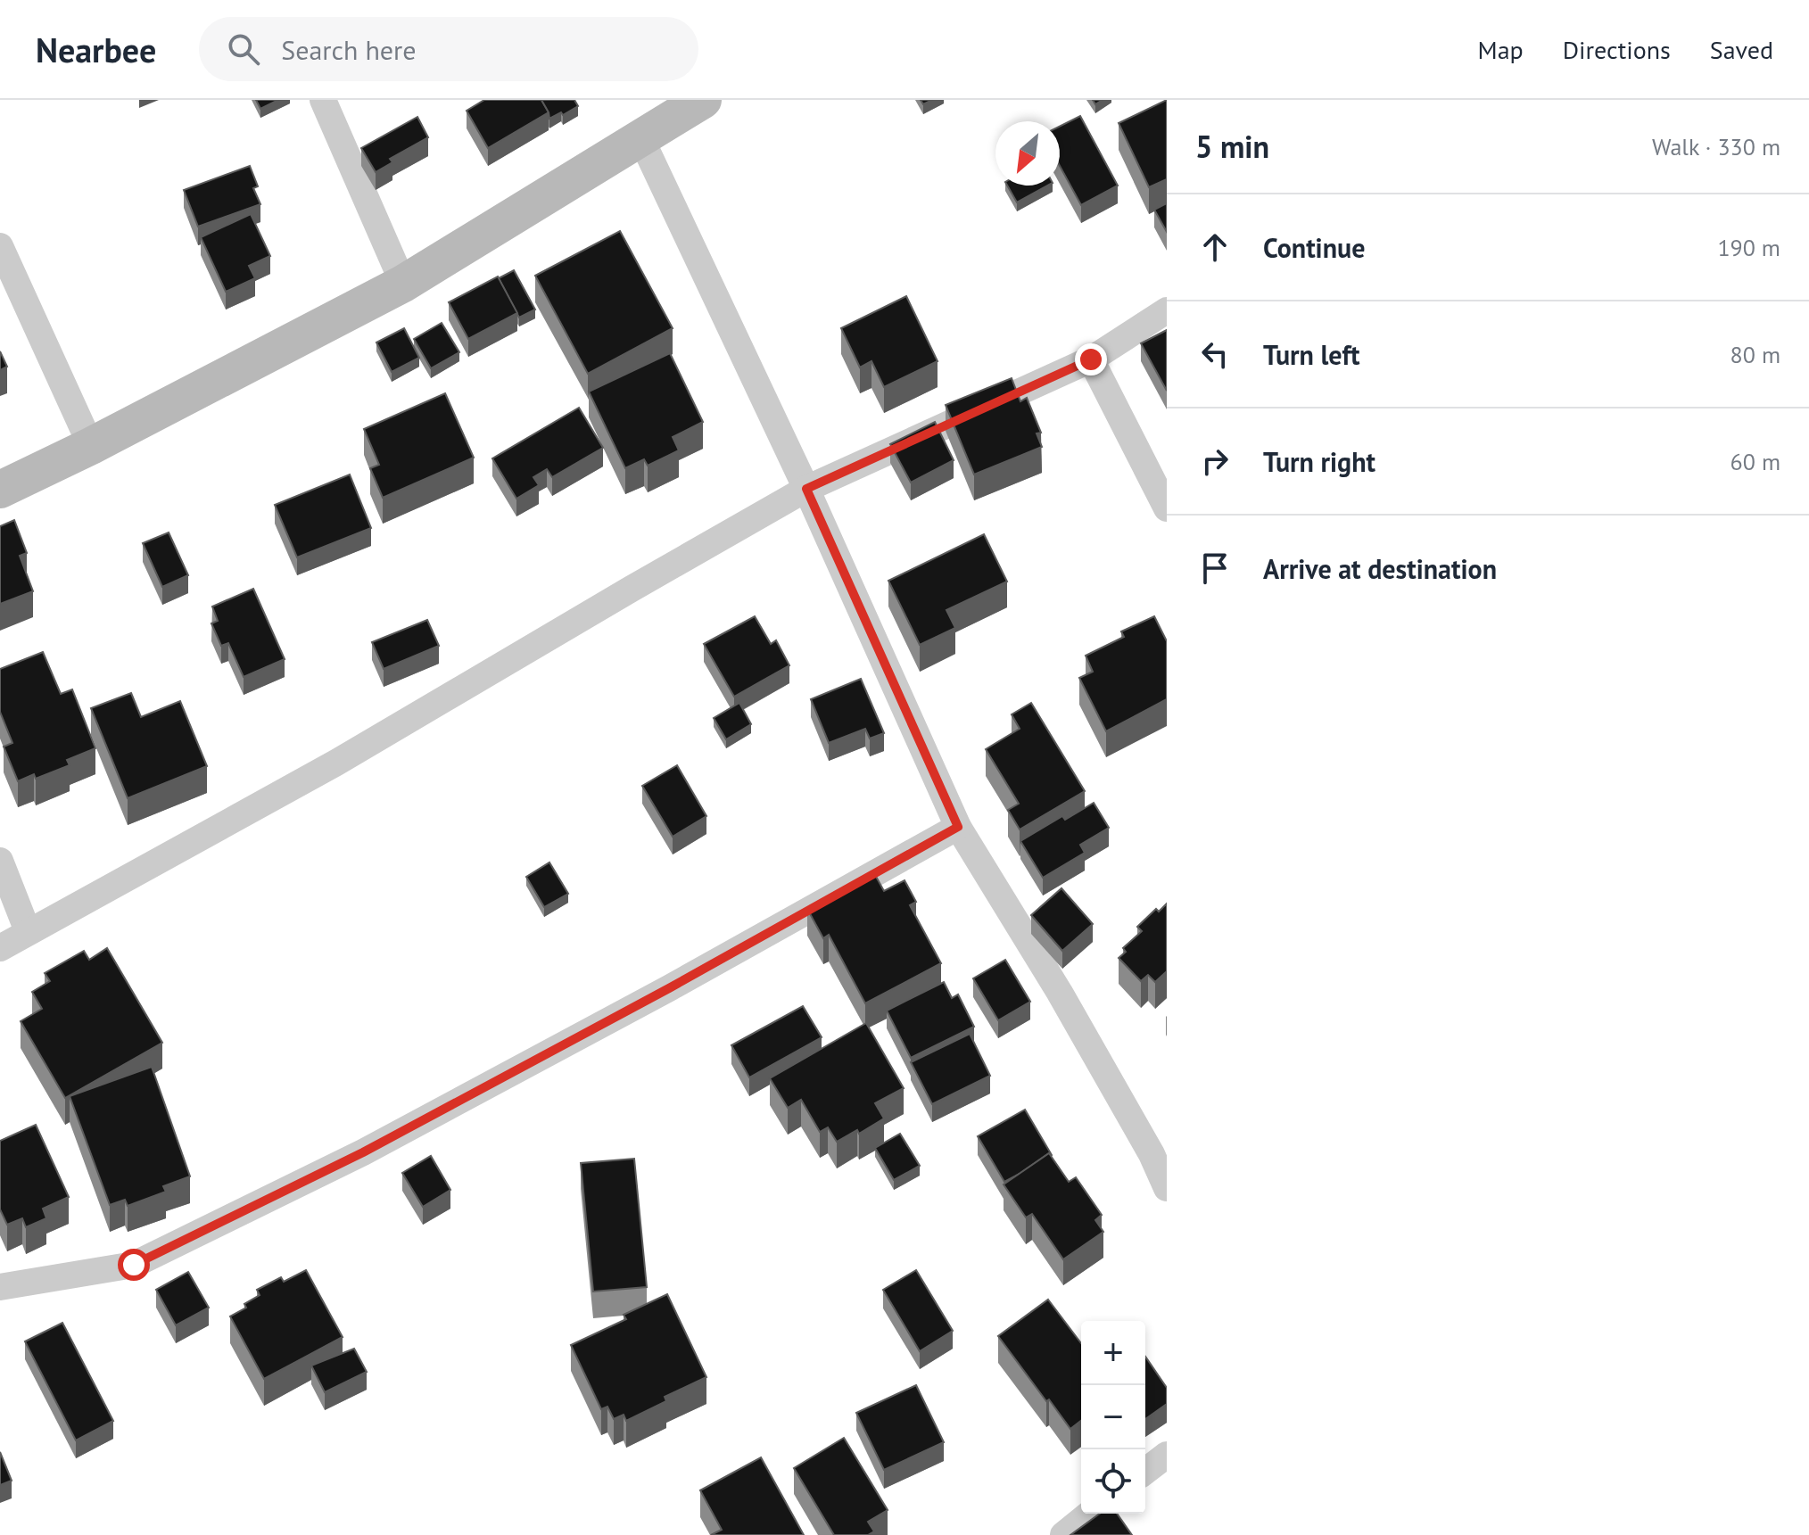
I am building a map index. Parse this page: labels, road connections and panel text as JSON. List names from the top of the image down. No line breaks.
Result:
{"north":"bottom left","page":{"header":"Nearbee","search":"Search here","nav":["Map","Directions","Saved"],"heading":["5 min","Walk · 330 m"],"list":[["Continue","190 m"],["Turn left","80 m"],["Turn right","60 m"],"Arrive at destination"],"map_buttons":["+","−"]}}
